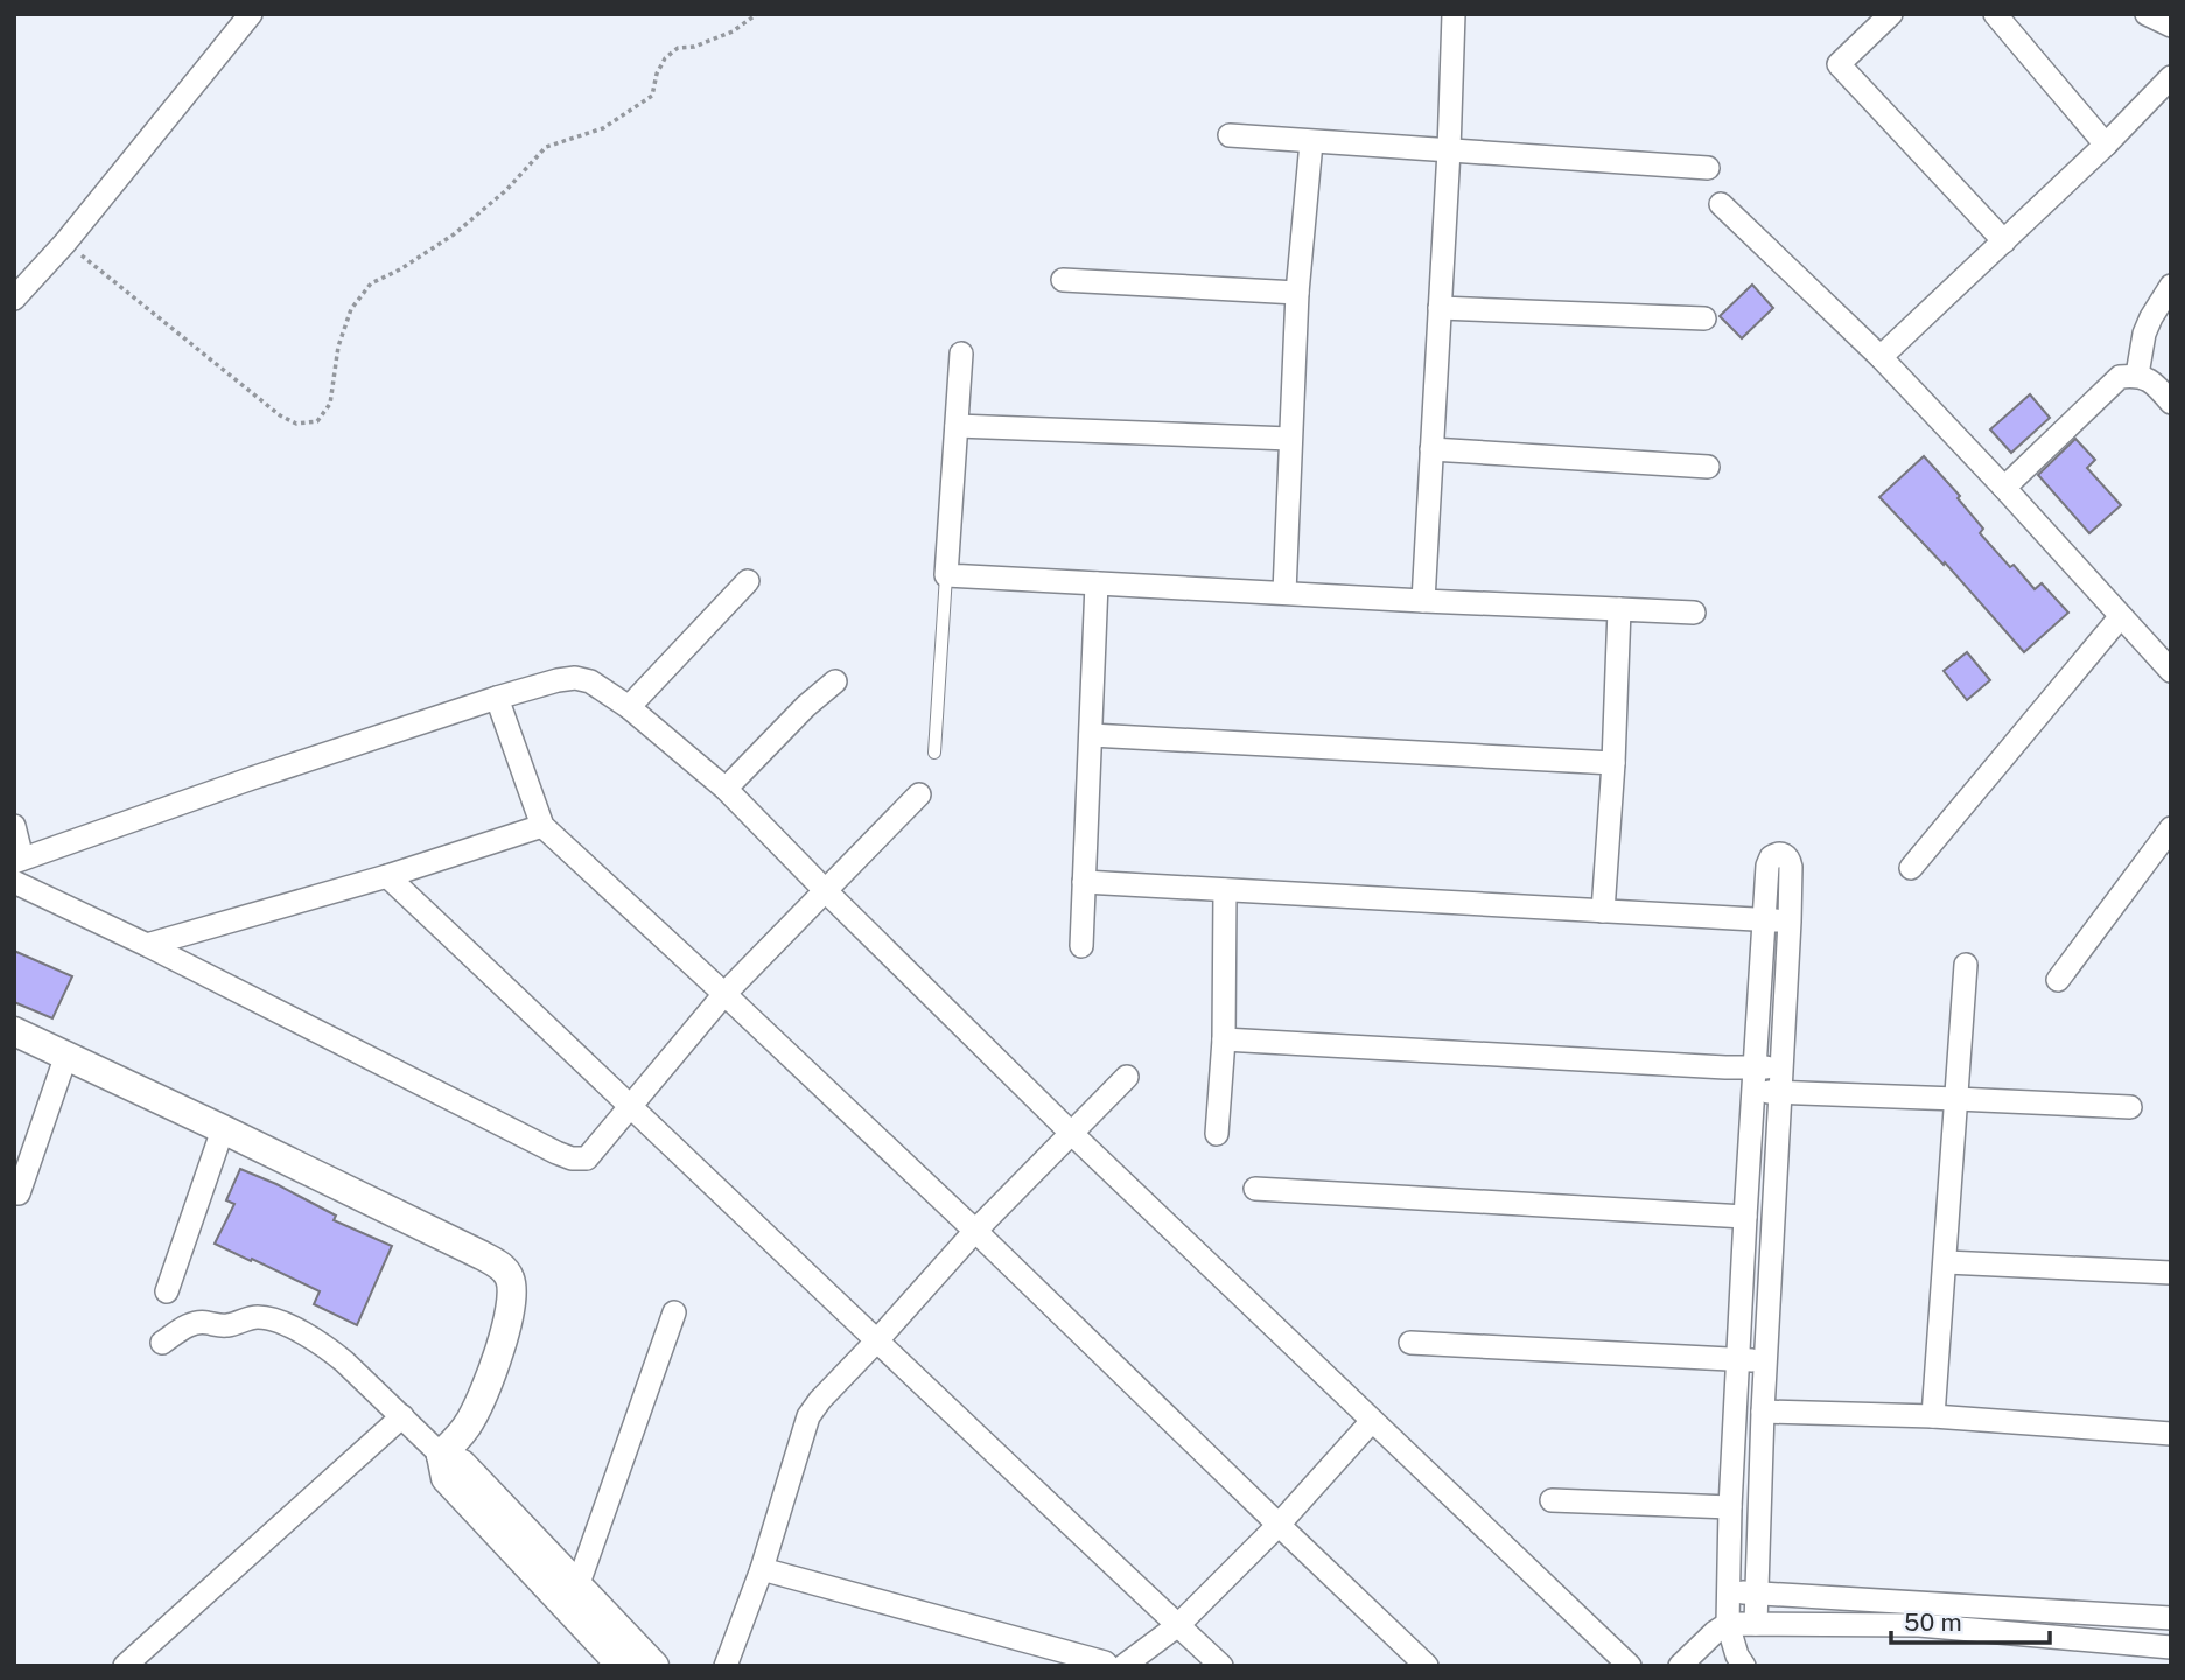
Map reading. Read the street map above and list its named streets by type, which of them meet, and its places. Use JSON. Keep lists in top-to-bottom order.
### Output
{
  "scale_bar": "50 m"
}
